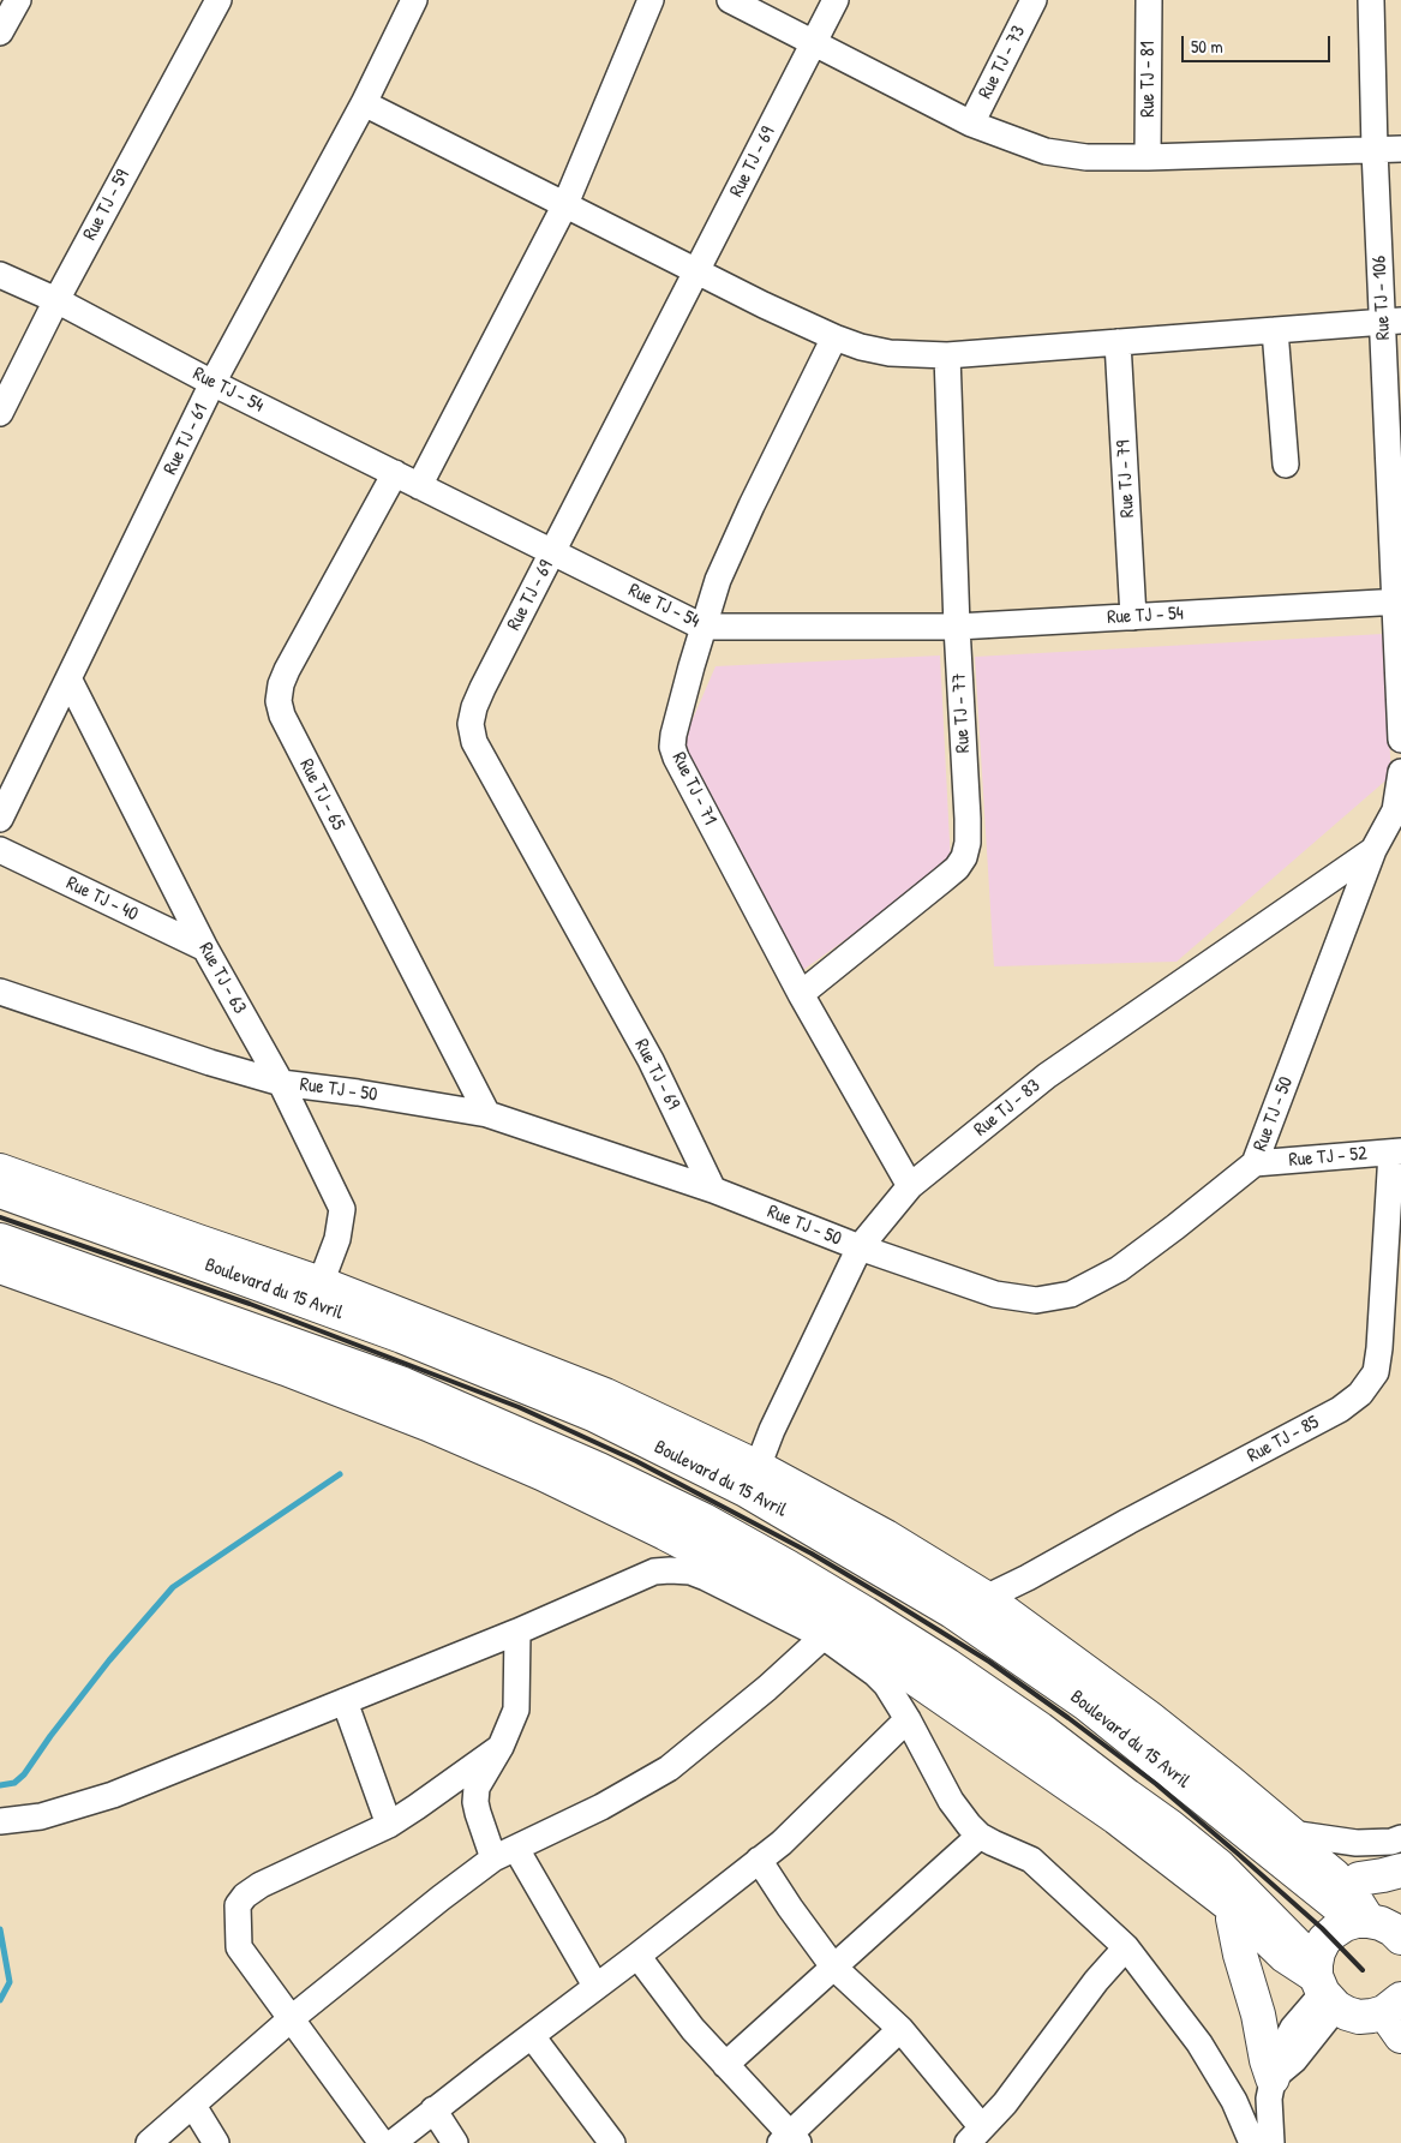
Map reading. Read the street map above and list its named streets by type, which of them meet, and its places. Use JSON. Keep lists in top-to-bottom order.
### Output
{
  "streets": {
    "main road": ["Boulevard du 15 Avril"],
    "street": [
      "Rue TJ - 73",
      "Rue TJ - 81",
      "Rue TJ - 69",
      "Rue TJ - 59",
      "Rue TJ - 106",
      "Rue TJ - 54",
      "Rue TJ - 61",
      "Rue TJ - 79",
      "Rue TJ - 77",
      "Rue TJ - 71",
      "Rue TJ - 65",
      "Rue TJ - 40",
      "Rue TJ - 63",
      "Rue TJ - 50",
      "Rue TJ - 83",
      "Rue TJ - 52",
      "Rue TJ - 85"
    ]
  },
  "crossings": [
    ["Rue TJ - 69", "Rue TJ - 54"],
    ["Rue TJ - 69", "Rue TJ - 50"],
    ["Rue TJ - 59", "Rue TJ - 54"],
    ["Rue TJ - 106", "Rue TJ - 54"],
    ["Rue TJ - 54", "Rue TJ - 61"],
    ["Rue TJ - 54", "Rue TJ - 79"],
    ["Rue TJ - 54", "Rue TJ - 77"],
    ["Rue TJ - 54", "Rue TJ - 71"],
    ["Rue TJ - 54", "Rue TJ - 65"],
    ["Rue TJ - 61", "Rue TJ - 63"],
    ["Rue TJ - 77", "Rue TJ - 71"],
    ["Rue TJ - 71", "Rue TJ - 83"],
    ["Rue TJ - 65", "Rue TJ - 50"],
    ["Rue TJ - 40", "Rue TJ - 63"],
    ["Rue TJ - 63", "Rue TJ - 50"],
    ["Rue TJ - 63", "Boulevard du 15 Avril"],
    ["Rue TJ - 50", "Rue TJ - 83"],
    ["Rue TJ - 50", "Rue TJ - 52"],
    ["Rue TJ - 83", "Boulevard du 15 Avril"],
    ["Rue TJ - 52", "Rue TJ - 85"],
    ["Boulevard du 15 Avril", "Rue TJ - 85"]
  ],
  "scale_bar": "50 m"
}
